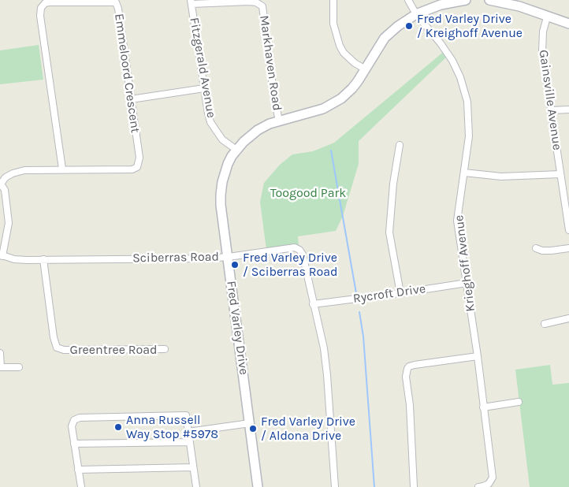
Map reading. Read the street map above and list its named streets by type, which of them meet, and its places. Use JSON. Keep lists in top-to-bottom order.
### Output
{
  "streets": {
    "street": [
      "Markhaven Road",
      "Fitzgerald Avenue",
      "Emmeloord Crescent",
      "Gainsville Avenue",
      "Sciberras Road",
      "Krieghoff Avenue",
      "Rycroft Drive",
      "Fred Varley Drive",
      "Greentree Road"
    ]
  },
  "crossings": [
    ["Markhaven Road", "Fitzgerald Avenue"],
    ["Markhaven Road", "Fred Varley Drive"],
    ["Fitzgerald Avenue", "Fred Varley Drive"],
    ["Sciberras Road", "Rycroft Drive"],
    ["Sciberras Road", "Fred Varley Drive"],
    ["Sciberras Road", "Greentree Road"],
    ["Krieghoff Avenue", "Rycroft Drive"],
    ["Krieghoff Avenue", "Fred Varley Drive"]
  ],
  "parks": ["Toogood Park"],
  "places": [
    "Fred Varley Drive / Kreighoff Avenue",
    "Fred Varley Drive / Sciberras Road",
    "Anna Russell Way Stop #5978",
    "Fred Varley Drive / Aldona Drive"
  ]
}
